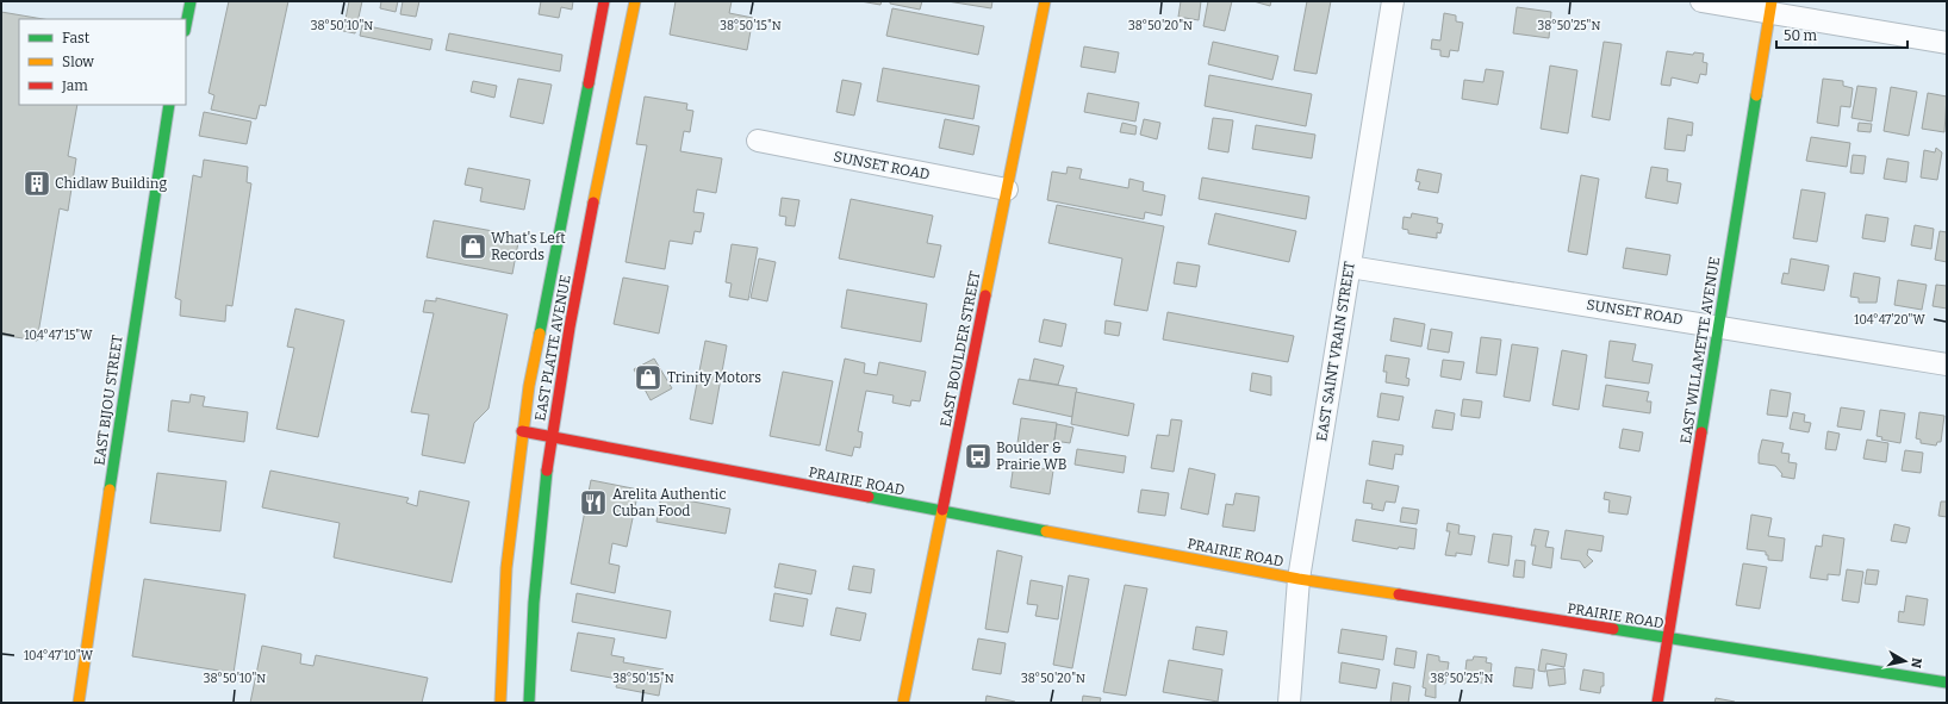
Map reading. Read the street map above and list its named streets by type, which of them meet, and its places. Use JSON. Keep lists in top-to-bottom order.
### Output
{
  "streets": {
    "street": [
      "SUNSET ROAD",
      "EAST PLATTE AVENUE",
      "EAST BOULDER STREET",
      "EAST WILLAMETTE AVENUE",
      "EAST SAINT VRAIN STREET",
      "EAST BIJOU STREET",
      "PRAIRIE ROAD"
    ]
  },
  "crossings": [
    ["SUNSET ROAD", "EAST BOULDER STREET"],
    ["SUNSET ROAD", "EAST WILLAMETTE AVENUE"],
    ["SUNSET ROAD", "EAST SAINT VRAIN STREET"],
    ["EAST PLATTE AVENUE", "PRAIRIE ROAD"],
    ["EAST BOULDER STREET", "PRAIRIE ROAD"],
    ["EAST WILLAMETTE AVENUE", "PRAIRIE ROAD"],
    ["EAST SAINT VRAIN STREET", "PRAIRIE ROAD"]
  ],
  "places": {
    "building": ["Chidlaw Building"],
    "shop": ["What's Left Records", "Trinity Motors"],
    "bus stop": ["Boulder & Prairie WB"],
    "restaurant": ["Arelita Authentic Cuban Food"]
  },
  "legend": ["Fast", "Slow", "Jam"],
  "scale_bar": "50 m",
  "north": "right",
  "coordinates": [
    "38°50'10\"N",
    "38°50'15\"N",
    "38°50'20\"N",
    "38°50'25\"N",
    "104°47'20\"W",
    "104°47'15\"W",
    "104°47'10\"W"
  ]
}
